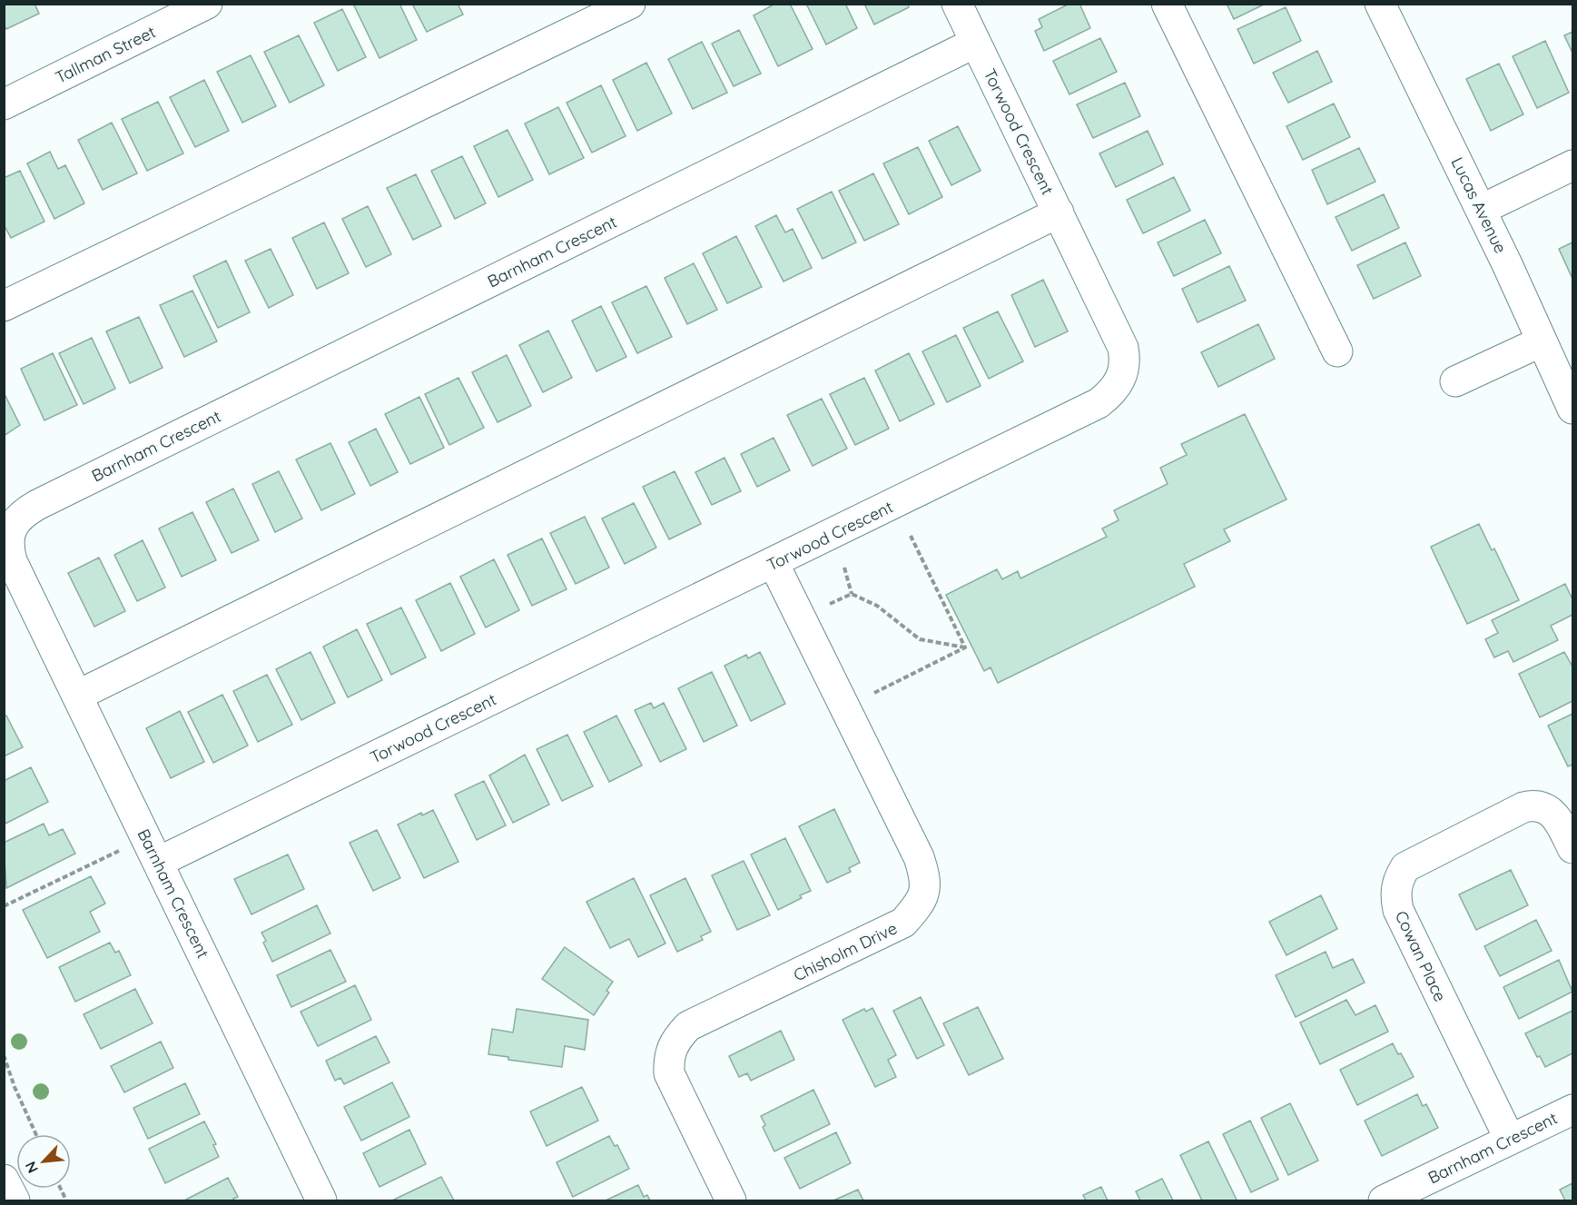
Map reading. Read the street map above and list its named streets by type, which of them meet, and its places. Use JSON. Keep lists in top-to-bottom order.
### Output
{
  "streets": {
    "street": [
      "Tallman Street",
      "Torwood Crescent",
      "Lucas Avenue",
      "Barnham Crescent",
      "Chisholm Drive",
      "Cowan Place"
    ]
  },
  "crossings": [
    ["Torwood Crescent", "Barnham Crescent"],
    ["Torwood Crescent", "Chisholm Drive"],
    ["Barnham Crescent", "Cowan Place"]
  ],
  "north": "bottom left"
}
